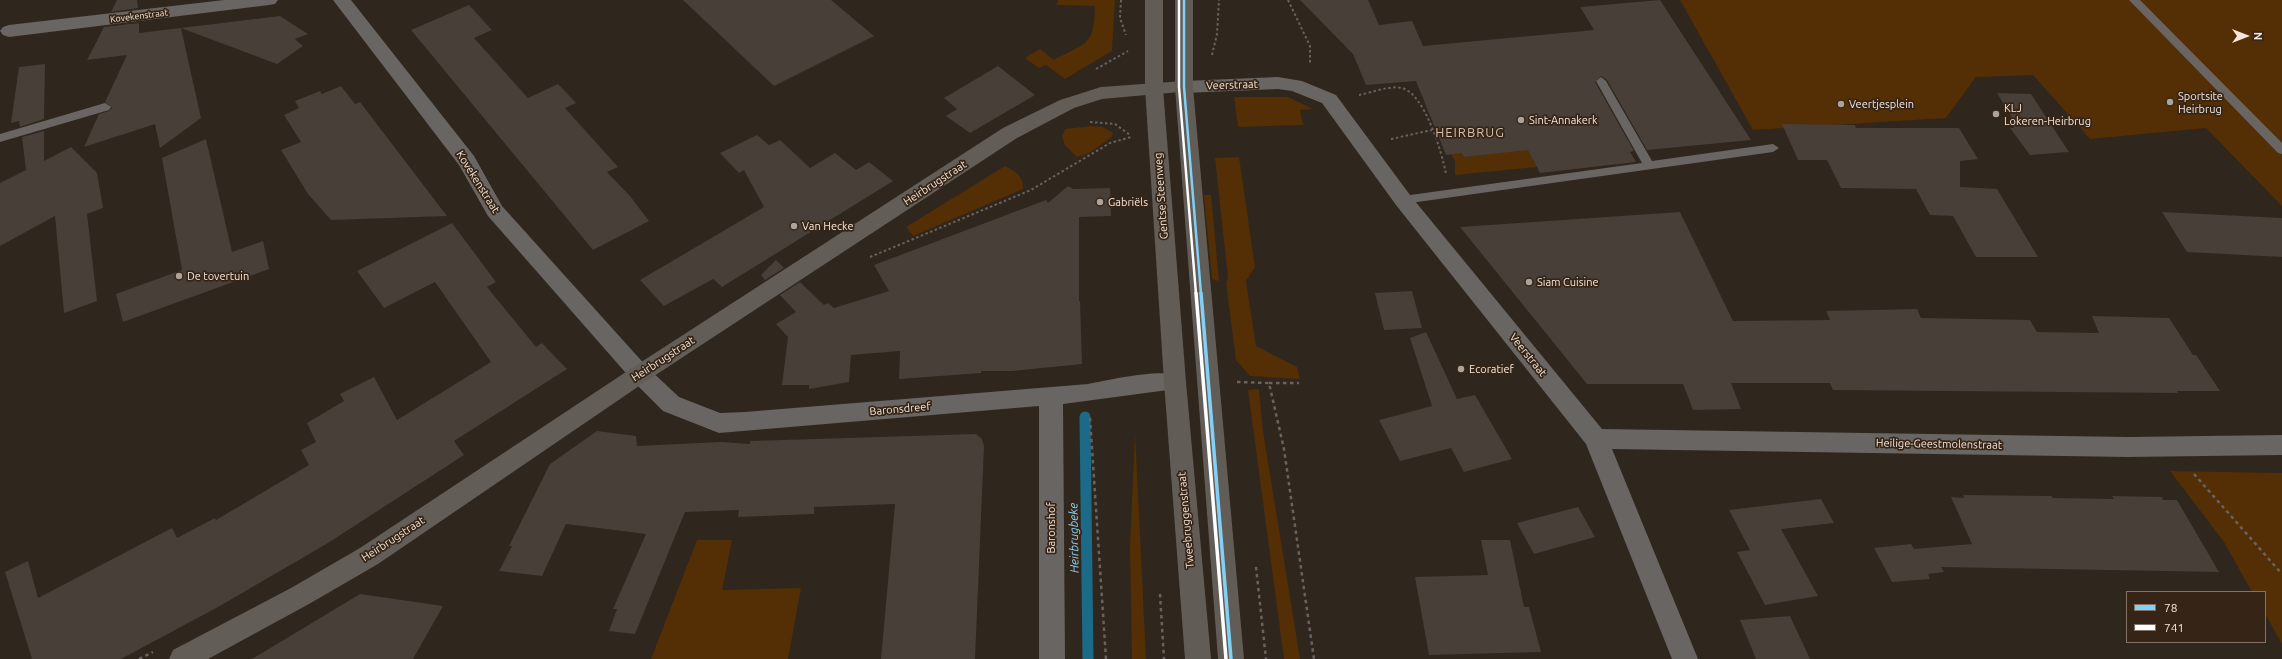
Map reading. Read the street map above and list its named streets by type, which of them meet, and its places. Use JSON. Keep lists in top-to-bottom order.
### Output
{
  "streets": {
    "main road": ["Gentse Steenweg", "Tweebruggenstraat"],
    "street": [
      "Kovekenstraat",
      "Veerstraat",
      "Heirbrugstraat",
      "Baronsdreef",
      "Heilige-Geestmolenstraat",
      "Baronshof"
    ]
  },
  "crossings": [
    ["Kovekenstraat", "Heirbrugstraat"],
    ["Kovekenstraat", "Baronsdreef"],
    ["Veerstraat", "Heirbrugstraat"],
    ["Veerstraat", "Gentse Steenweg"],
    ["Veerstraat", "Heilige-Geestmolenstraat"],
    ["Heirbrugstraat", "Gentse Steenweg"],
    ["Heirbrugstraat", "Baronsdreef"],
    ["Gentse Steenweg", "Baronsdreef"],
    ["Gentse Steenweg", "Tweebruggenstraat"],
    ["Baronsdreef", "Tweebruggenstraat"],
    ["Baronsdreef", "Baronshof"]
  ],
  "districts": ["HEIRBRUG"],
  "water": ["Heirbrugbeke"],
  "places": [
    "Sportsite Heirbrug",
    "Veertjesplein",
    "KLJ Lokeren-Heirbrug",
    "Sint-Annakerk",
    "Gabriëls",
    "Van Hecke",
    "De tovertuin",
    "Siam Cuisine",
    "Ecoratief"
  ],
  "lines": ["transit line 78", "transit line 741"],
  "legend": ["78", "741"],
  "north": "right"
}
